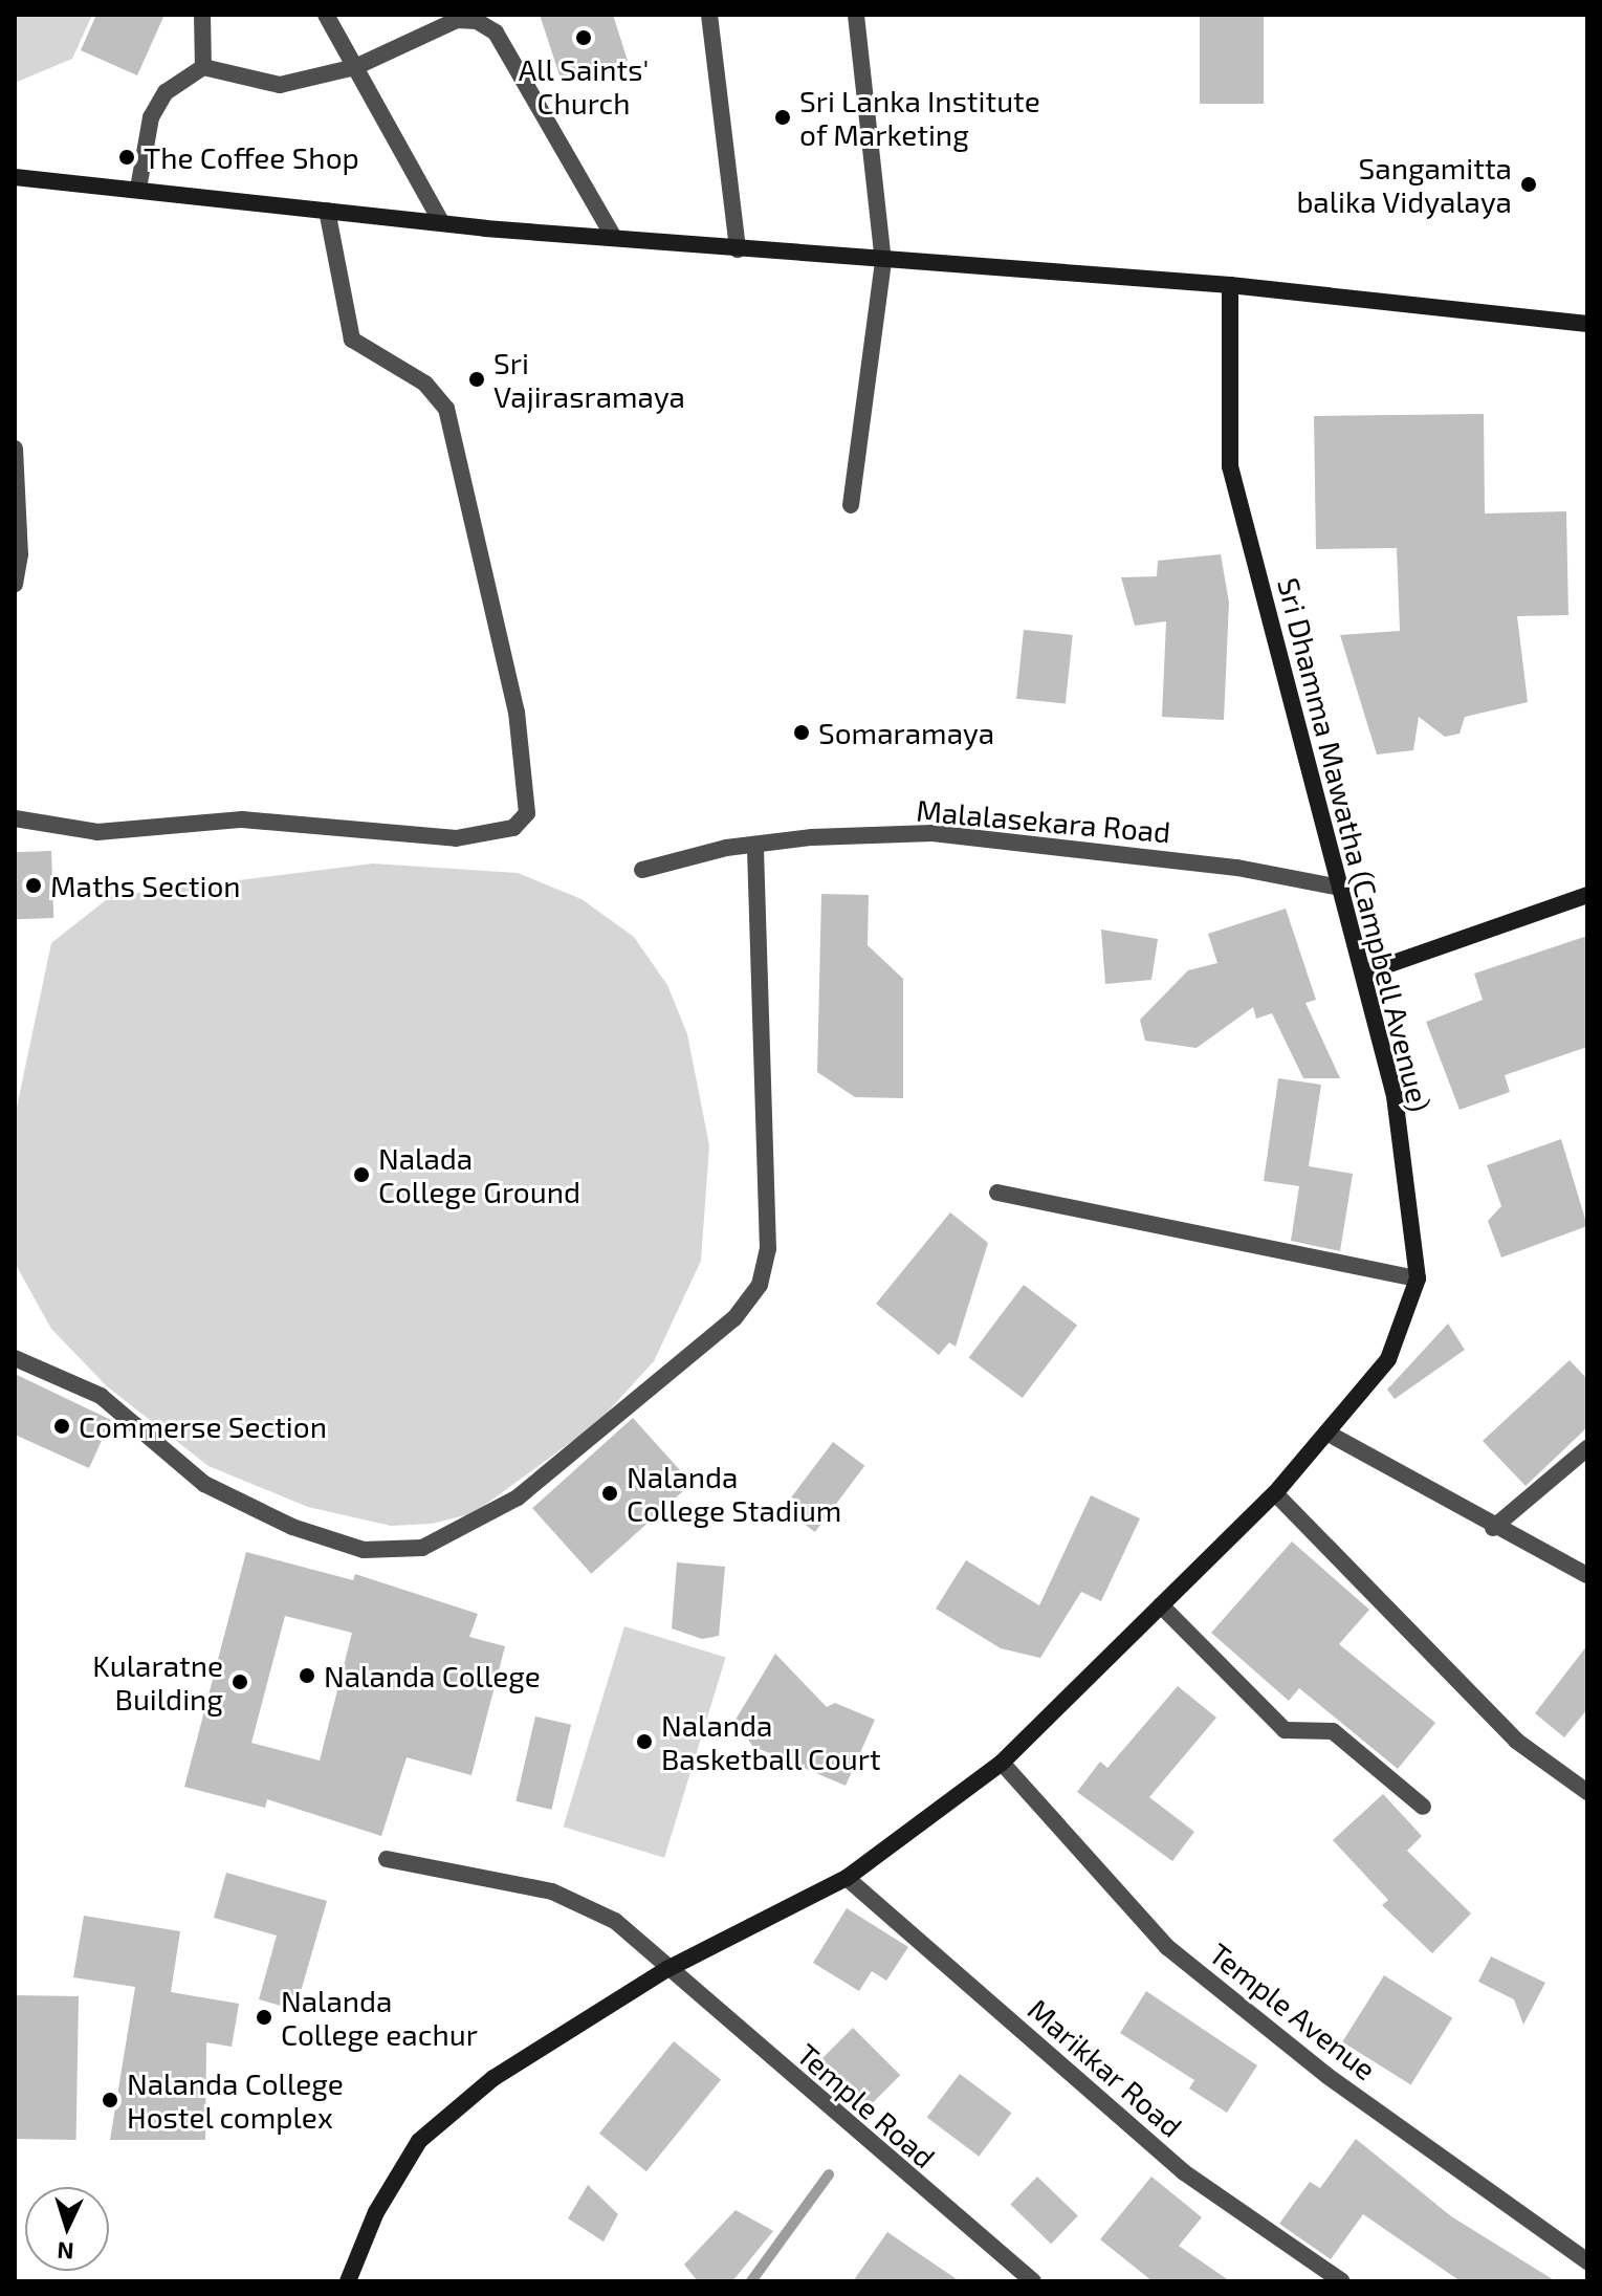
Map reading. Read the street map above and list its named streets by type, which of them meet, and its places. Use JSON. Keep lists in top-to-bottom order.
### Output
{
  "streets": {
    "main road": ["Sri Dhamma Mawatha (Campbell Avenue)"],
    "street": [
      "Malalasekara Road",
      "Temple Avenue",
      "Marikkar Road",
      "Temple Road"
    ]
  },
  "crossings": [
    ["Malalasekara Road", "Sri Dhamma Mawatha (Campbell Avenue)"],
    ["Sri Dhamma Mawatha (Campbell Avenue)", "Temple Avenue"],
    ["Sri Dhamma Mawatha (Campbell Avenue)", "Marikkar Road"],
    ["Sri Dhamma Mawatha (Campbell Avenue)", "Temple Road"]
  ],
  "places": [
    "All Saints' Church",
    "Sri Lanka Institute of Marketing",
    "The Coffee Shop",
    "Sangamitta balika Vidyalaya",
    "Sri Vajirasramaya",
    "Somaramaya",
    "Maths Section",
    "Nalada College Ground",
    "Commerse Section",
    "Nalanda College Stadium",
    "Nalanda College",
    "Kularatne Building",
    "Nalanda Basketball Court",
    "Nalanda College eachur",
    "Nalanda College Hostel complex"
  ],
  "north": "bottom"
}
